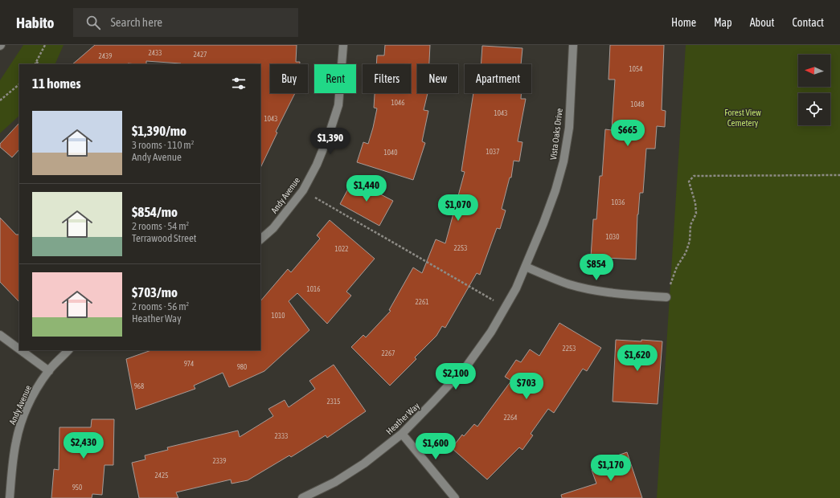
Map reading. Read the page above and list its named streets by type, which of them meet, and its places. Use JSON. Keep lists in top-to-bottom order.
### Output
{
  "streets": {
    "street": ["Vista Oaks Drive", "Andy Avenue", "Heather Way"]
  },
  "crossings": [
    ["Vista Oaks Drive", "Heather Way"]
  ],
  "parks": ["Forest View Cemetery"],
  "house_numbers": [
    "2433",
    "2427",
    "2439",
    "1054",
    "1046",
    "1048",
    "1043",
    "1043",
    "1037",
    "1040",
    "1036",
    "1030",
    "2253",
    "1022",
    "1016",
    "2261",
    "1010",
    "2253",
    "2267",
    "974",
    "980",
    "968",
    "2315",
    "2264",
    "2333",
    "2339",
    "2425",
    "950"
  ],
  "north": "left",
  "page": {
    "header": "Habito",
    "search": "Search here",
    "nav": [
      "Home",
      "Map",
      "About",
      "Contact"
    ],
    "chip": [
      "Buy",
      "Rent",
      "Filters",
      "New",
      "Apartment"
    ],
    "heading": "11 homes",
    "list": [
      {
        "name": "$1,390/mo",
        "note": "3 rooms · 110 m² · Andy Avenue"
      },
      {
        "name": "$854/mo",
        "note": "2 rooms · 54 m² · Terrawood Street"
      },
      {
        "name": "$703/mo",
        "note": "2 rooms · 56 m² · Heather Way"
      }
    ],
    "price": [
      "$665",
      "$1,390",
      "$1,440",
      "$1,070",
      "$854",
      "$1,620",
      "$2,100",
      "$703",
      "$2,430",
      "$1,600",
      "$1,170"
    ]
  }
}
